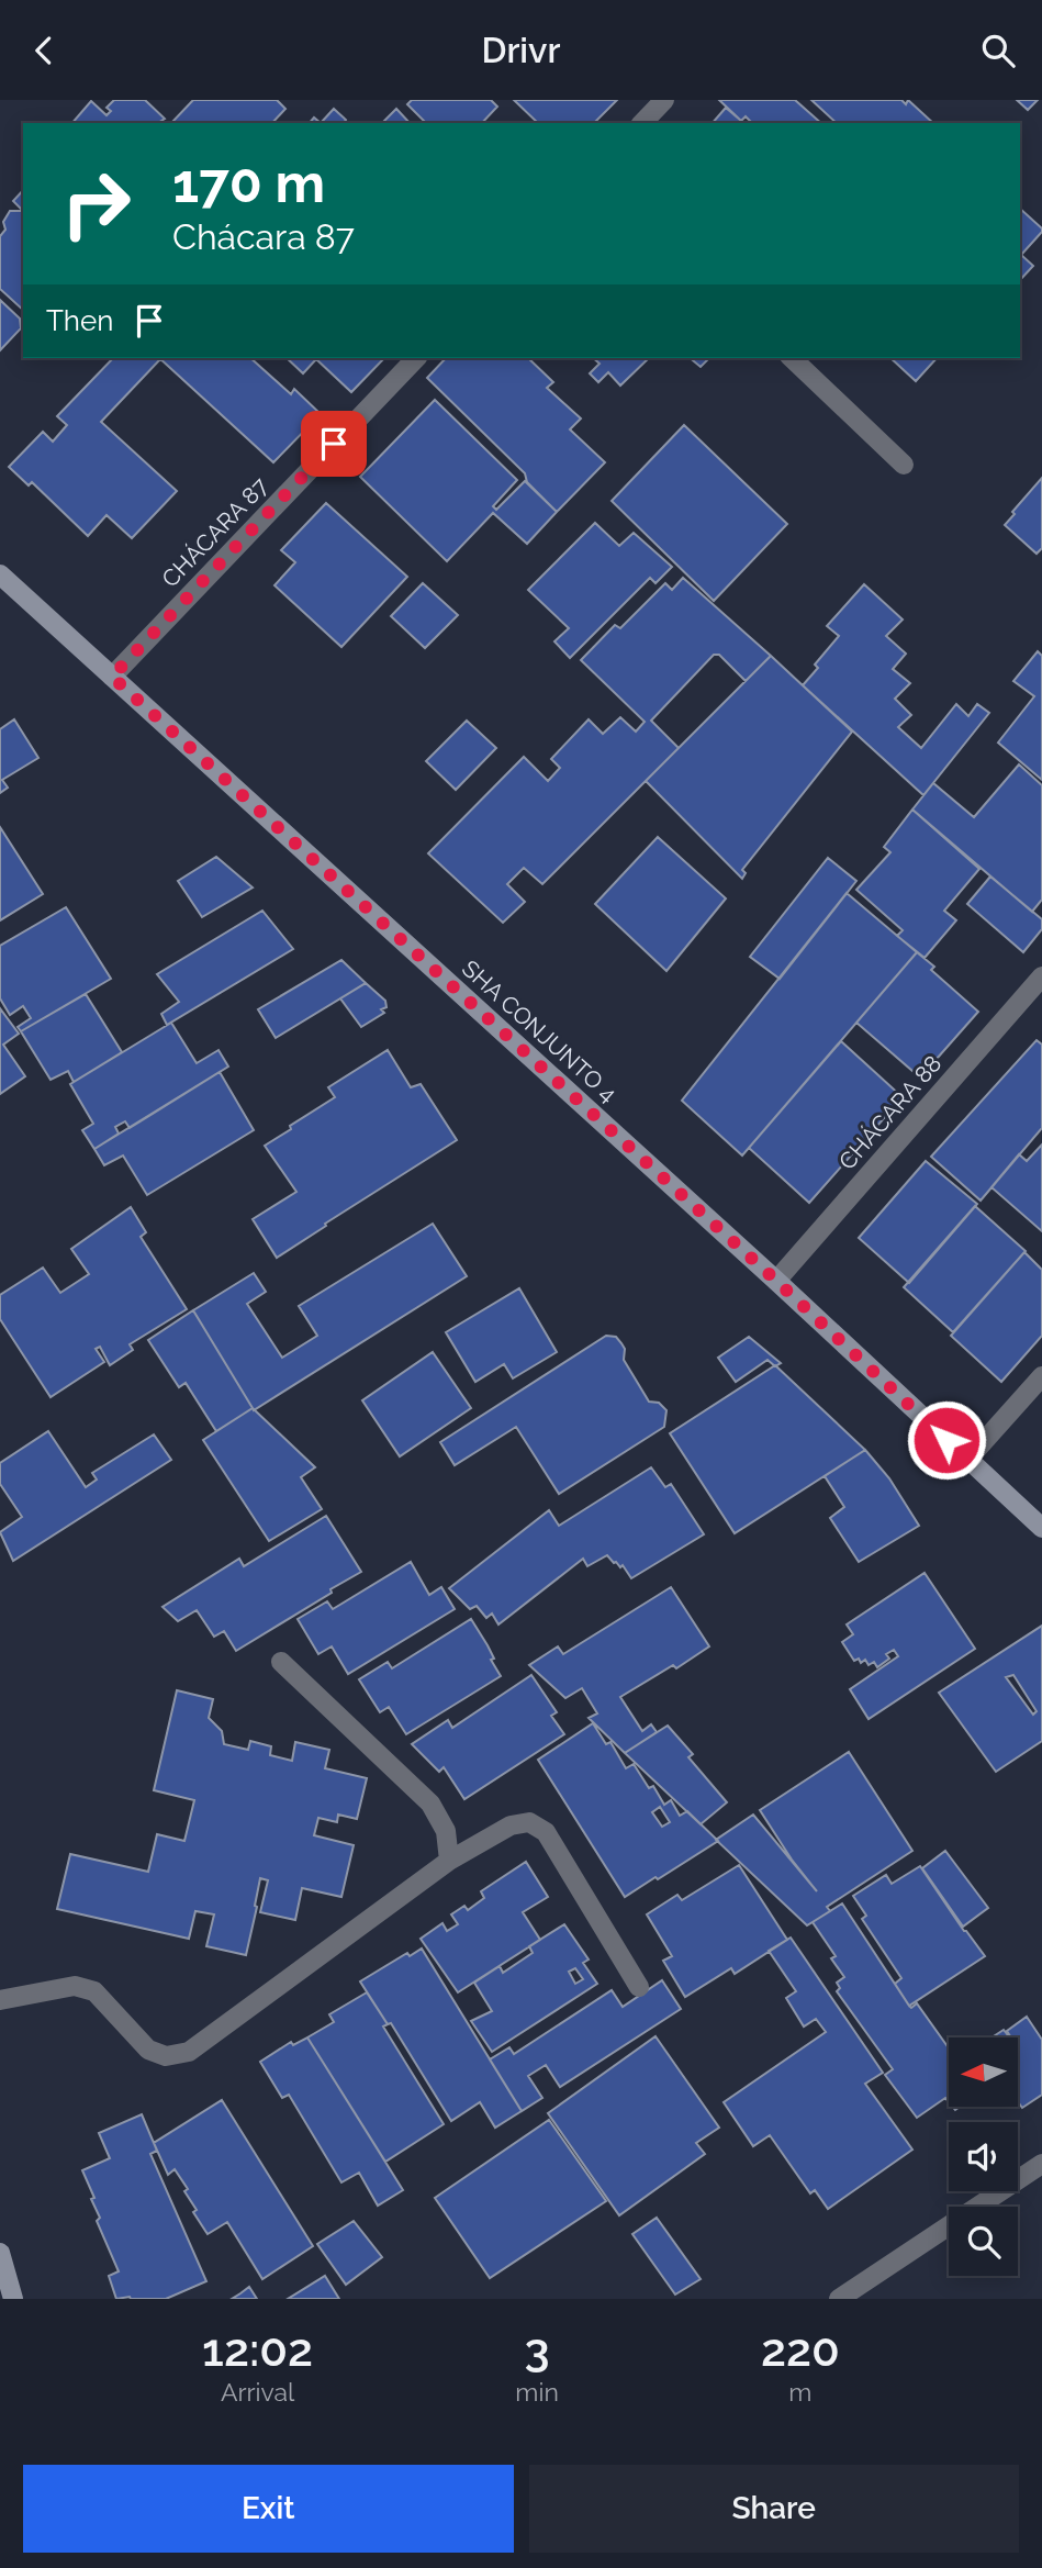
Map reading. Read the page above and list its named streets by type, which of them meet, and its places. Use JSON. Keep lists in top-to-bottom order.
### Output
{
  "streets": {
    "street": ["CHÁCARA 87", "SHA CONJUNTO 4", "CHÁCARA 88"]
  },
  "crossings": [
    ["CHÁCARA 87", "SHA CONJUNTO 4"],
    ["SHA CONJUNTO 4", "CHÁCARA 88"]
  ],
  "north": "left",
  "page": {
    "header": "Drivr",
    "turn": ["170 m", "Chácara 87"],
    "then": "Then",
    "eta": [
      "12:02",
      "Arrival",
      "3",
      "min",
      "220",
      "m"
    ],
    "buttons": ["Exit", "Share"]
  }
}
